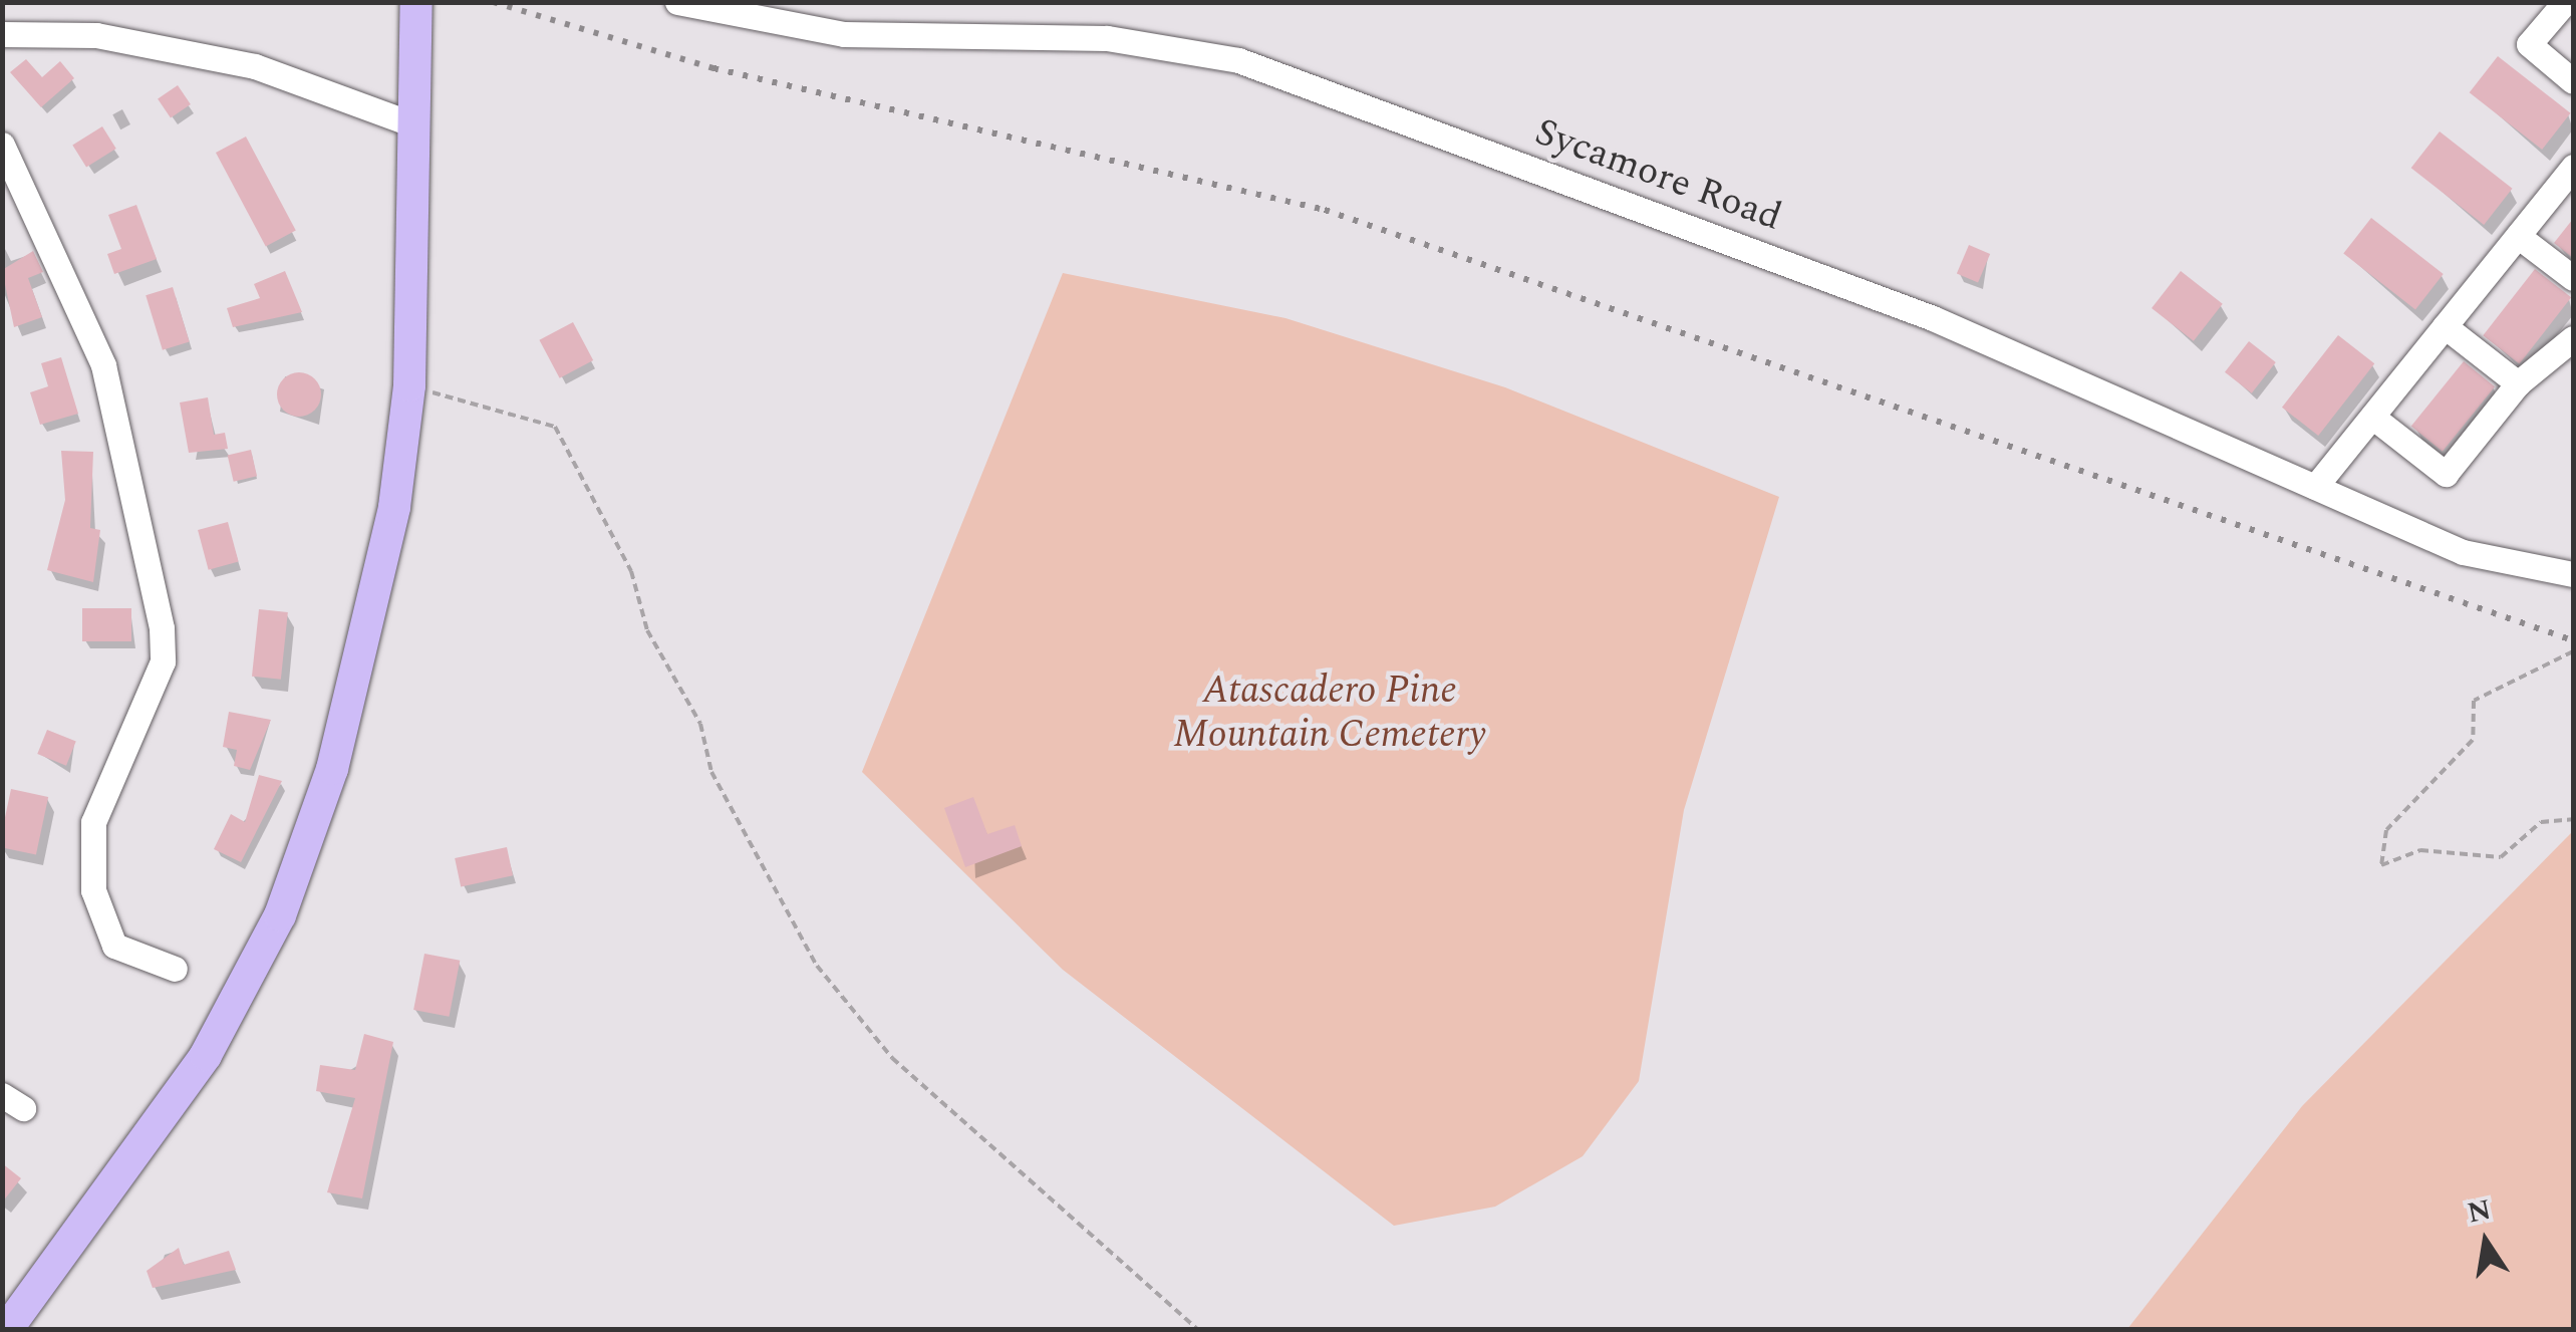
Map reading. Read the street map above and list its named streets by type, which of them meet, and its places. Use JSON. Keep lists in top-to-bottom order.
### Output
{
  "streets": {
    "street": ["Sycamore Road"]
  },
  "parks": ["Atascadero Pine Mountain Cemetery"],
  "north": "top"
}
